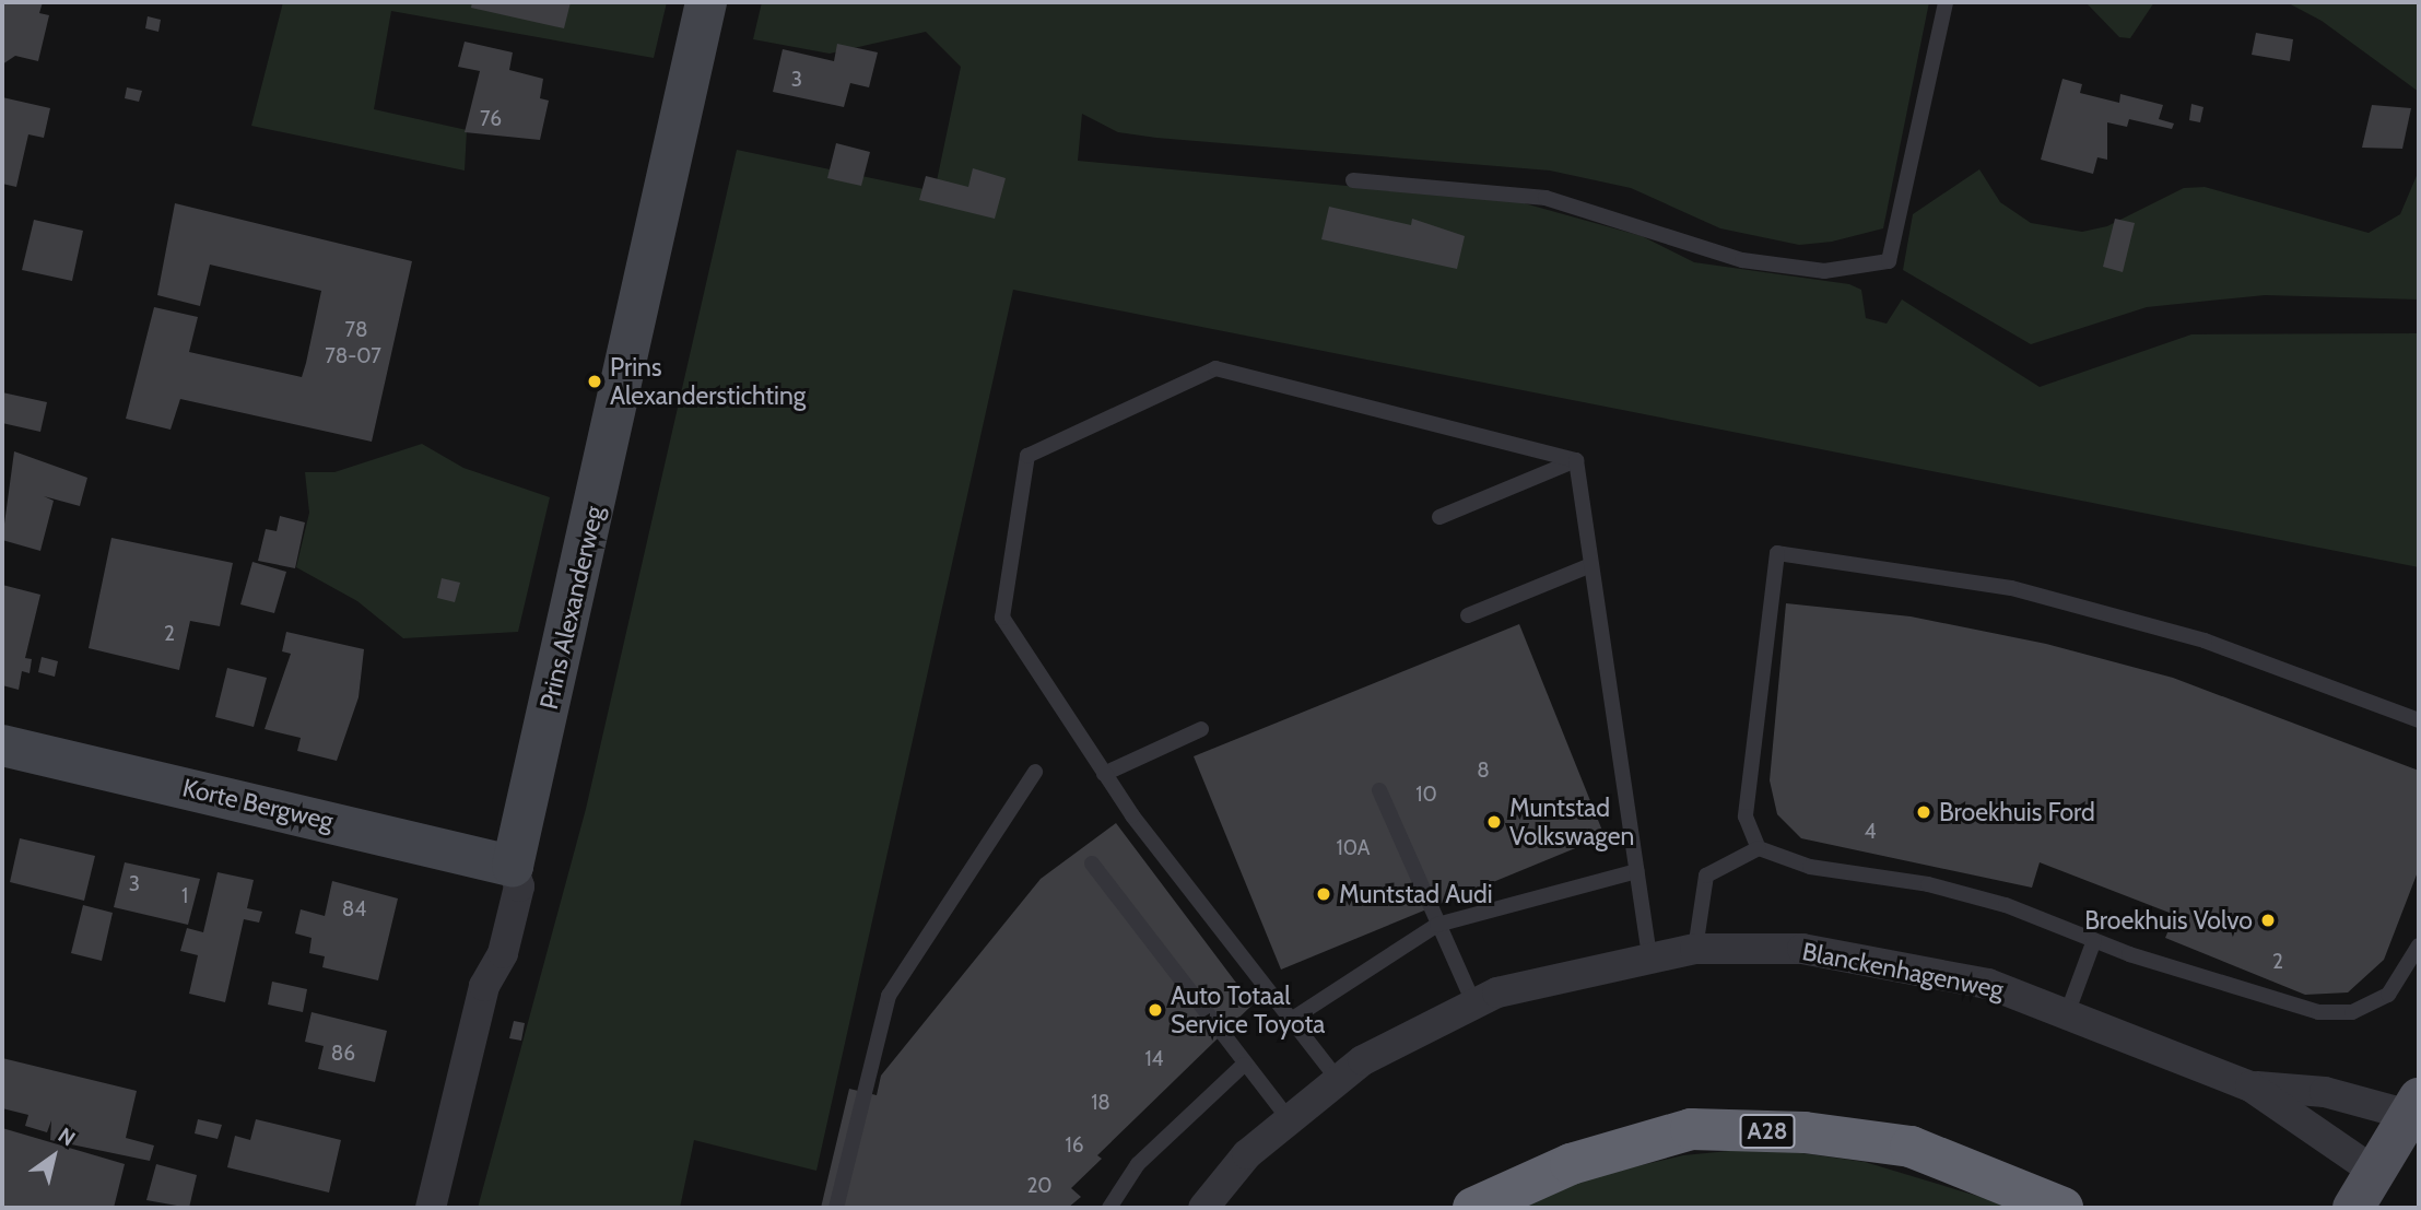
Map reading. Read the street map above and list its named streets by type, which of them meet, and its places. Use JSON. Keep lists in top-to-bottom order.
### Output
{
  "streets": {
    "highway": ["A28"],
    "street": ["Prins Alexanderweg", "Korte Bergweg", "Blanckenhagenweg"]
  },
  "crossings": [
    ["Prins Alexanderweg", "Korte Bergweg"]
  ],
  "places": [
    "Prins Alexanderstichting",
    "Broekhuis Ford",
    "Muntstad Volkswagen",
    "Muntstad Audi",
    "Broekhuis Volvo",
    "Auto Totaal Service Toyota"
  ],
  "house_numbers": [
    "3",
    "76",
    "78",
    "78-07",
    "2",
    "8",
    "10",
    "4",
    "10A",
    "3",
    "1",
    "84",
    "2",
    "86",
    "14",
    "18",
    "16",
    "20"
  ],
  "north": "top right"
}
